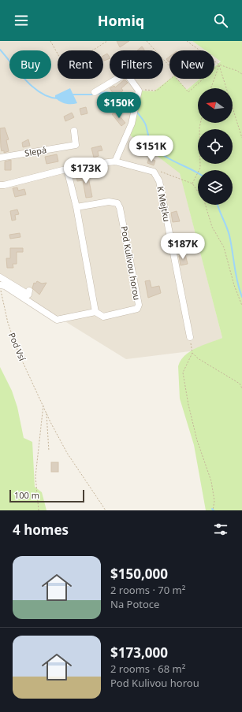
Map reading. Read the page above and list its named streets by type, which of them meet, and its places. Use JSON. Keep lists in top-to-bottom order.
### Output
{
  "streets": {
    "street": ["Slepá", "K Mejtku", "Pod Kulivou horou"],
    "path": ["Pod Vsí"]
  },
  "scale_bar": "100 m",
  "north": "left",
  "page": {
    "header": "Homiq",
    "chip": [
      "Buy",
      "Rent",
      "Filters",
      "New"
    ],
    "price": [
      "$150K",
      "$151K",
      "$173K",
      "$187K"
    ],
    "scale": "100 m",
    "heading": "4 homes",
    "list": [
      {
        "name": "$150,000",
        "note": "2 rooms · 70 m² · Na Potoce"
      },
      {
        "name": "$173,000",
        "note": "2 rooms · 68 m² · Pod Kulivou horou"
      }
    ]
  }
}
